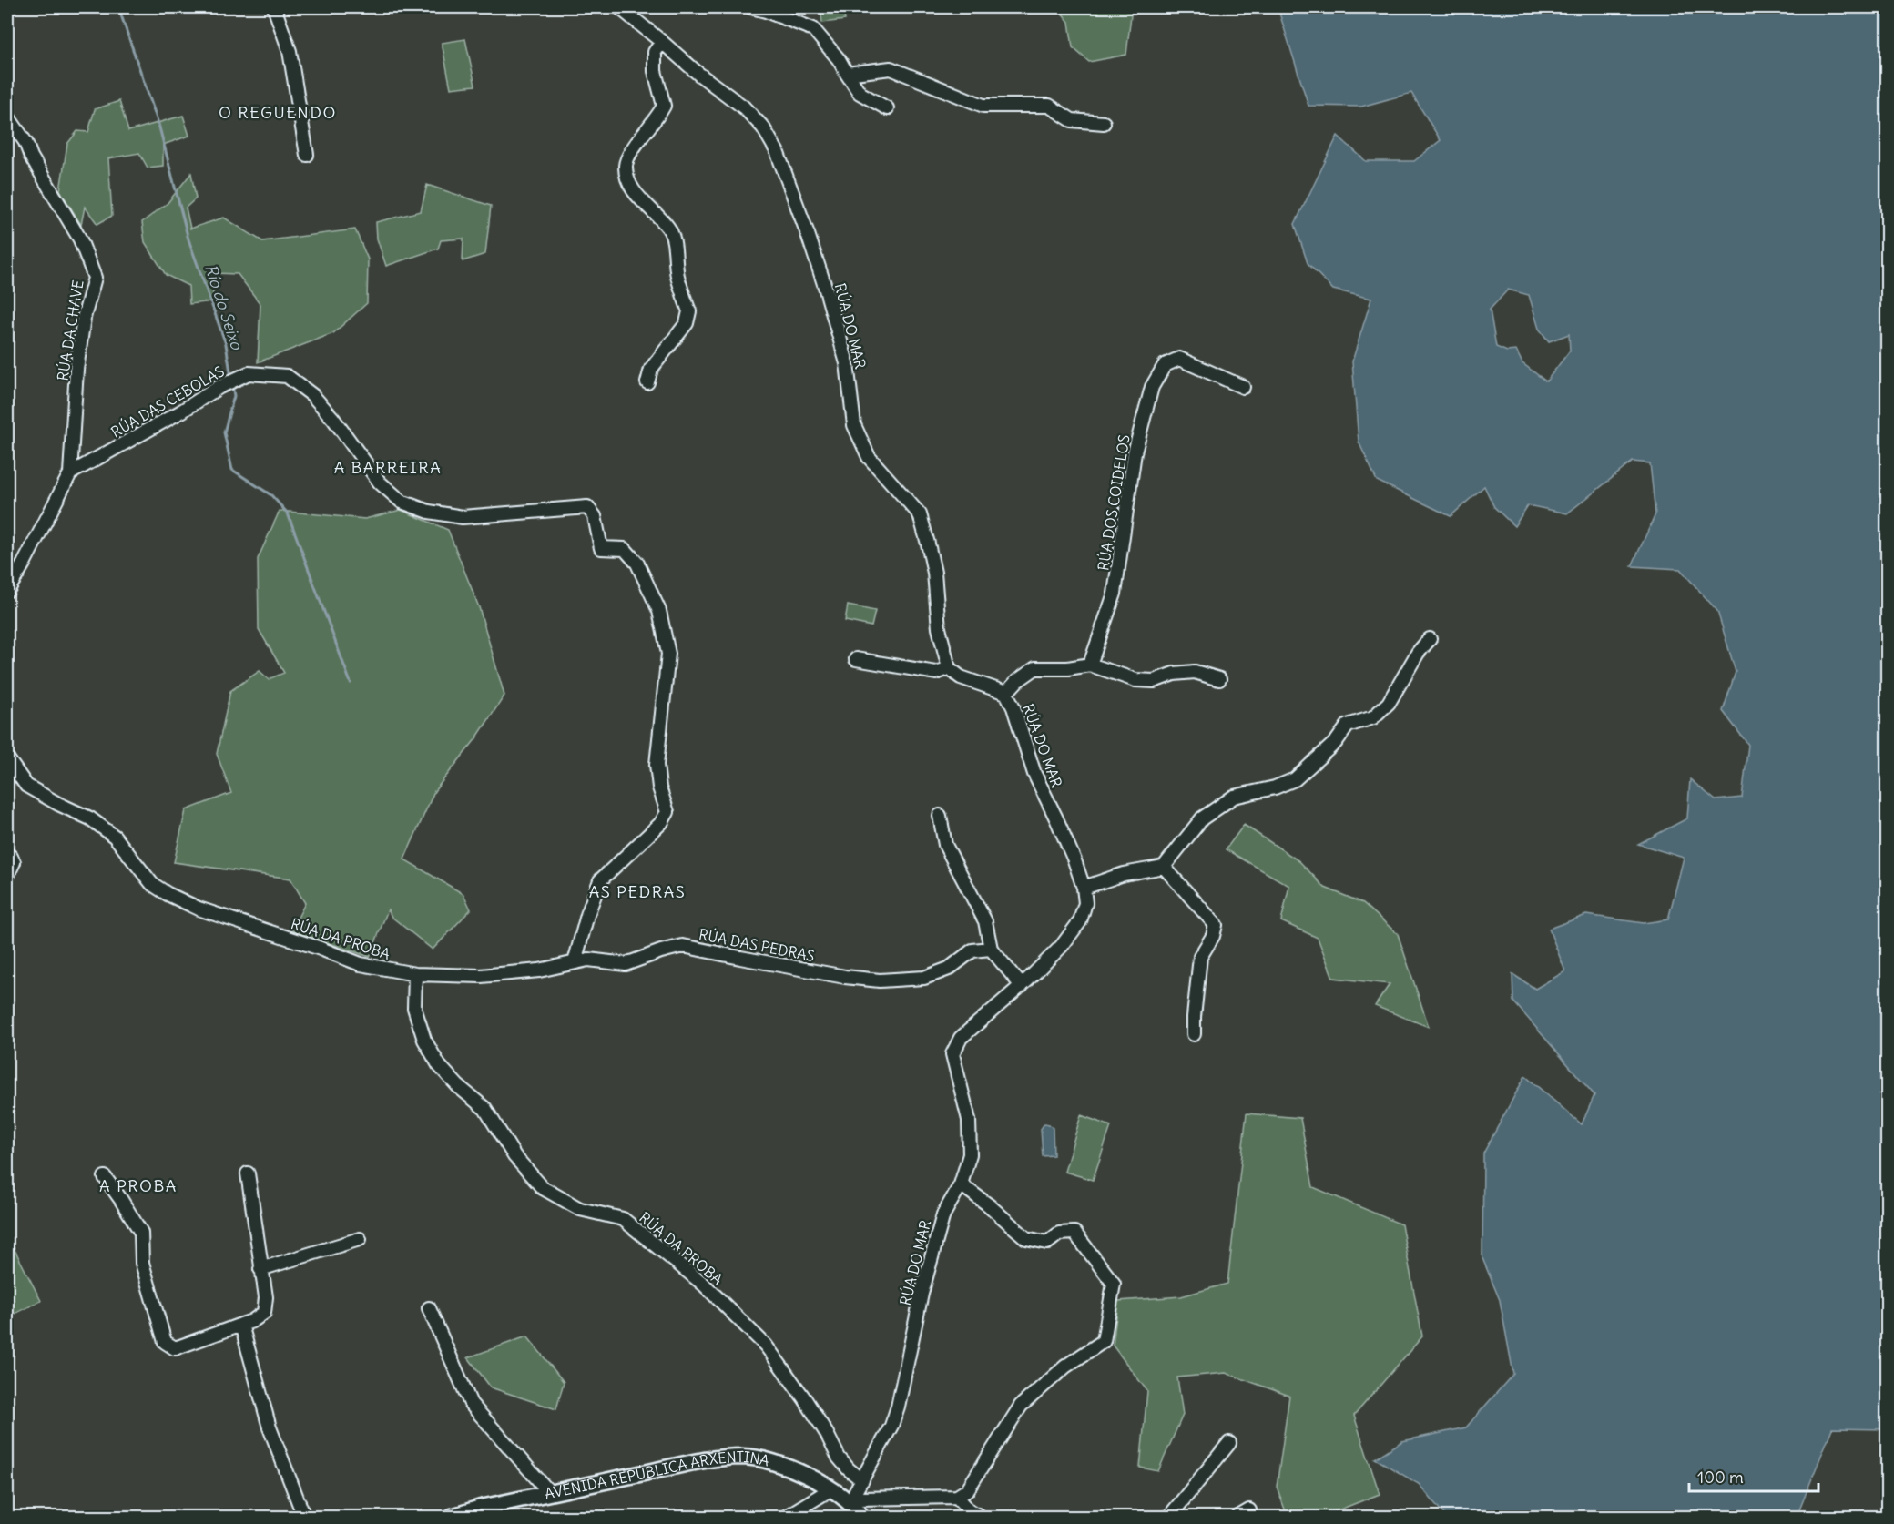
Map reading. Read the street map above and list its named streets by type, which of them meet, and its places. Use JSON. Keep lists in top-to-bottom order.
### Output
{
  "streets": {
    "main road": ["AVENIDA REPÚBLICA ARXENTINA"],
    "street": [
      "RÚA DO MAR",
      "RÚA DA CHAVE",
      "RÚA DAS CEBOLAS",
      "RÚA DOS COIDELOS",
      "RÚA DA PROBA",
      "RÚA DAS PEDRAS"
    ]
  },
  "crossings": [
    ["RÚA DO MAR", "RÚA DA PROBA"],
    ["RÚA DO MAR", "AVENIDA REPÚBLICA ARXENTINA"],
    ["RÚA DA CHAVE", "RÚA DAS CEBOLAS"],
    ["RÚA DAS CEBOLAS", "RÚA DAS PEDRAS"],
    ["RÚA DA PROBA", "RÚA DAS PEDRAS"],
    ["RÚA DA PROBA", "AVENIDA REPÚBLICA ARXENTINA"]
  ],
  "districts": [
    "O REGUENDO",
    "A BARREIRA",
    "AS PEDRAS",
    "A PROBA"
  ],
  "water": ["Río do Seixo"],
  "scale_bar": "100 m"
}
